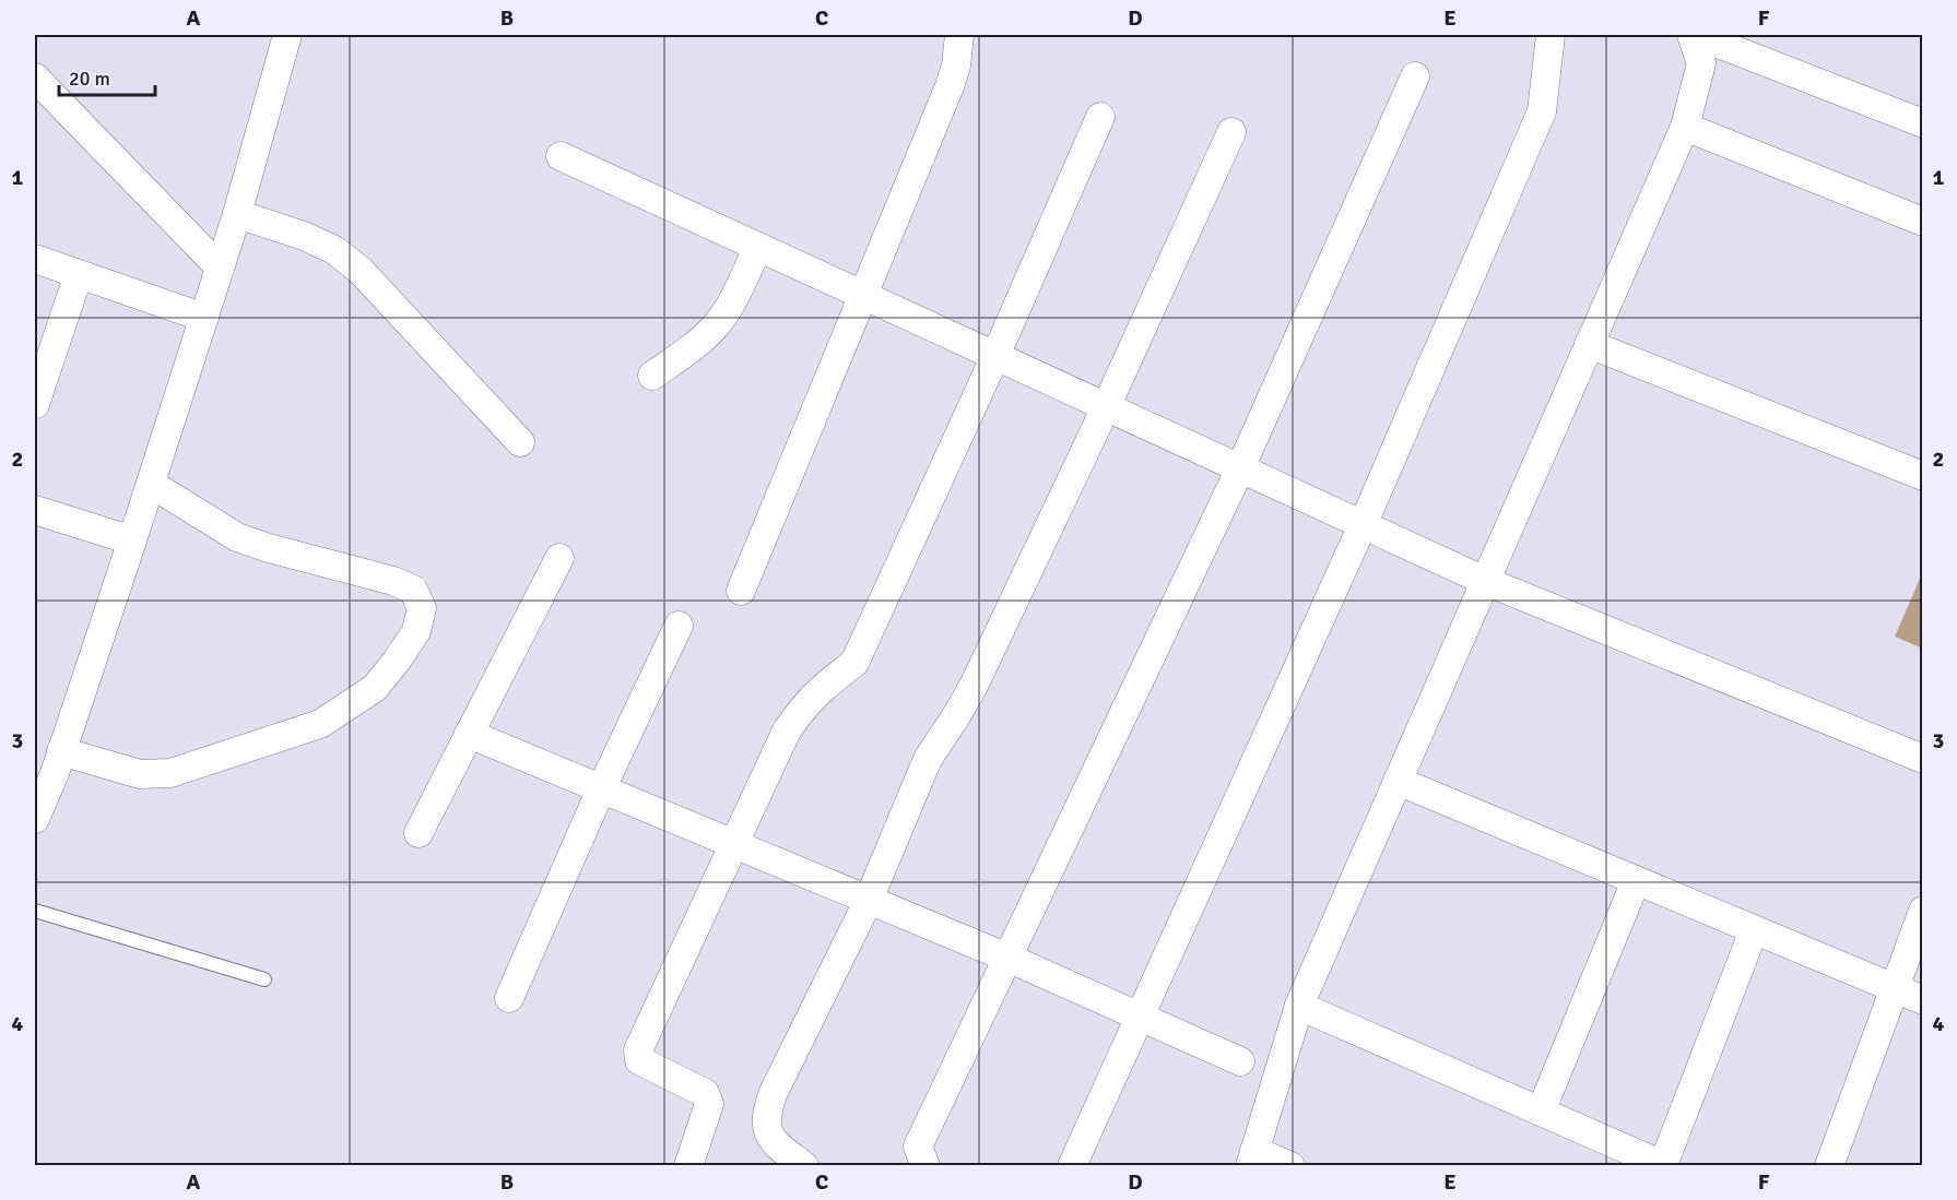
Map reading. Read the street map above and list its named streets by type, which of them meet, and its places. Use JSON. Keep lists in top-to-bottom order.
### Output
{
  "scale_bar": "20 m",
  "grid": {
    "columns": [
      "A",
      "B",
      "C",
      "D",
      "E",
      "F"
    ],
    "rows": [
      "1",
      "2",
      "3",
      "4"
    ]
  }
}
